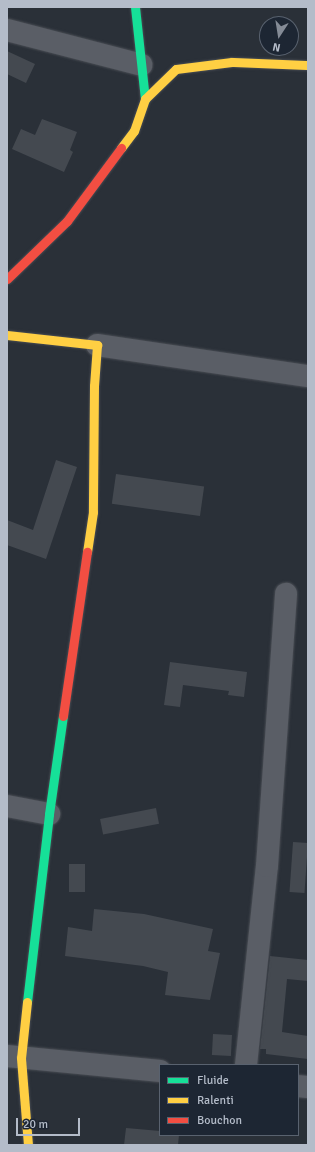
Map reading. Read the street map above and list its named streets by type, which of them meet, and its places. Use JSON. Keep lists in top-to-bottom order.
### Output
{
  "legend": ["Fluide", "Ralenti", "Bouchon"],
  "scale_bar": "20 m",
  "north": "bottom"
}
